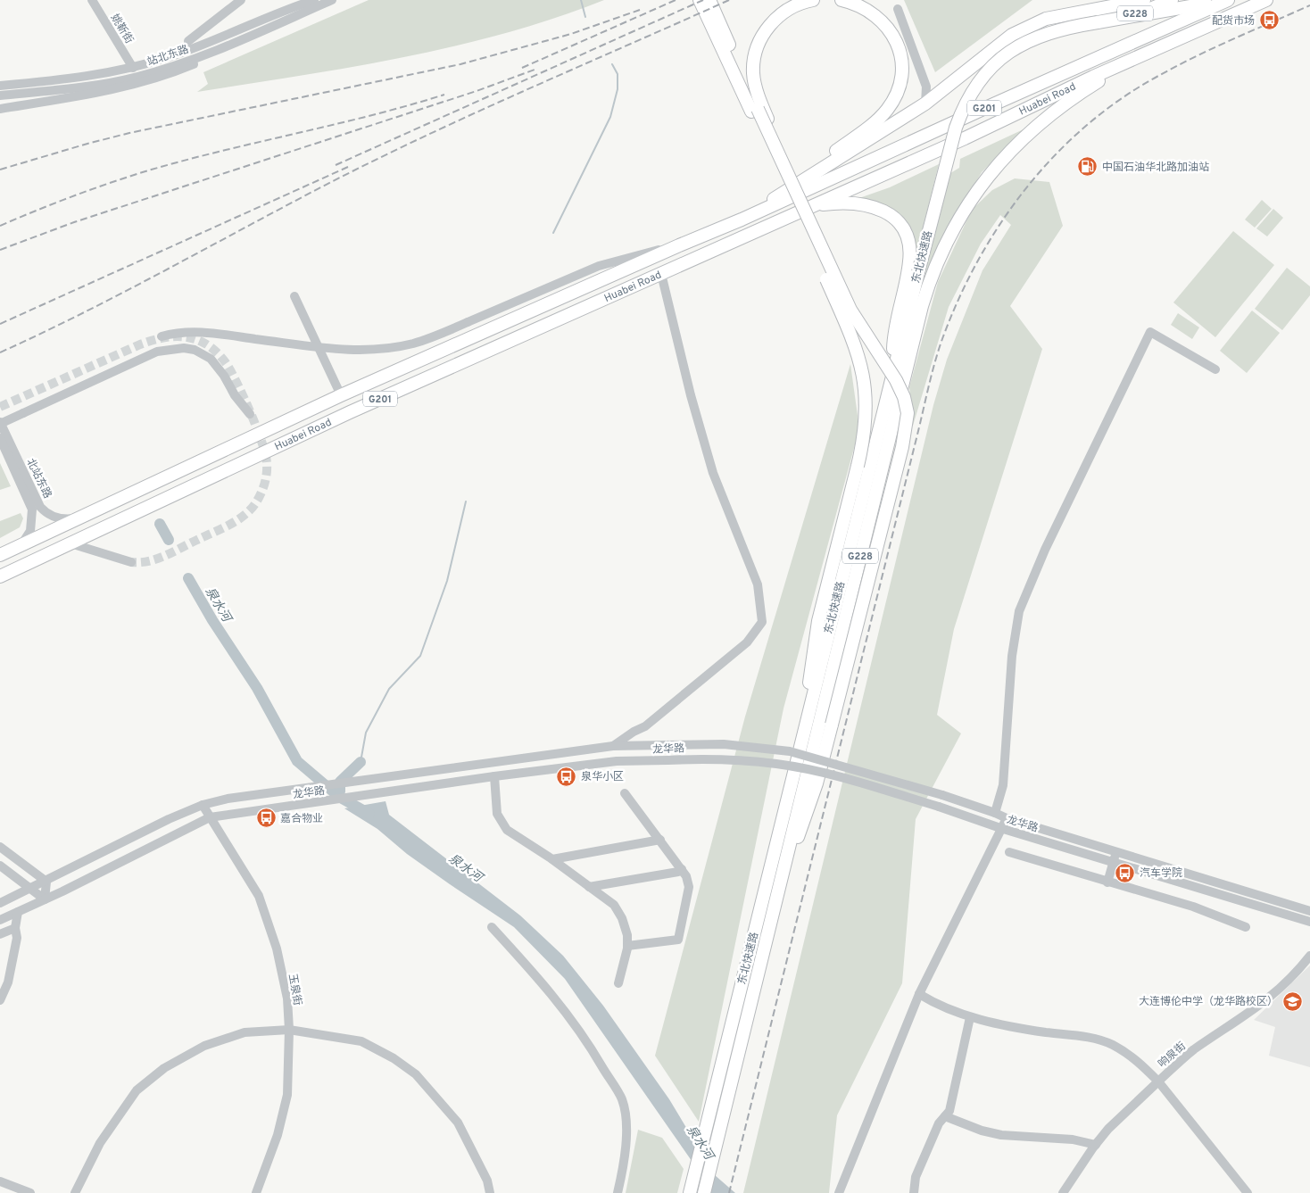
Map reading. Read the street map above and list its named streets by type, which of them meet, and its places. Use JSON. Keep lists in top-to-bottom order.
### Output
{
  "streets": {
    "highway": [
      "G228",
      "Huabei Road",
      "G201",
      "东北快速路"
    ],
    "street": [
      "姚靳街",
      "站北东路",
      "北站东路",
      "龙华路",
      "玉泉街",
      "响泉街"
    ]
  },
  "crossings": [
    ["G228", "东北快速路"],
    ["姚靳街", "站北东路"],
    ["Huabei Road", "东北快速路"],
    ["Huabei Road", "北站东路"],
    ["龙华路", "玉泉街"]
  ],
  "water": ["泉水河"],
  "places": {
    "bus stop": [
      "配货市场",
      "泉华小区",
      "嘉合物业",
      "汽车学院"
    ],
    "fuel station": ["中国石油华北路加油站"],
    "school or university": ["大连博伦中学（龙华路校区）"]
  }
}
